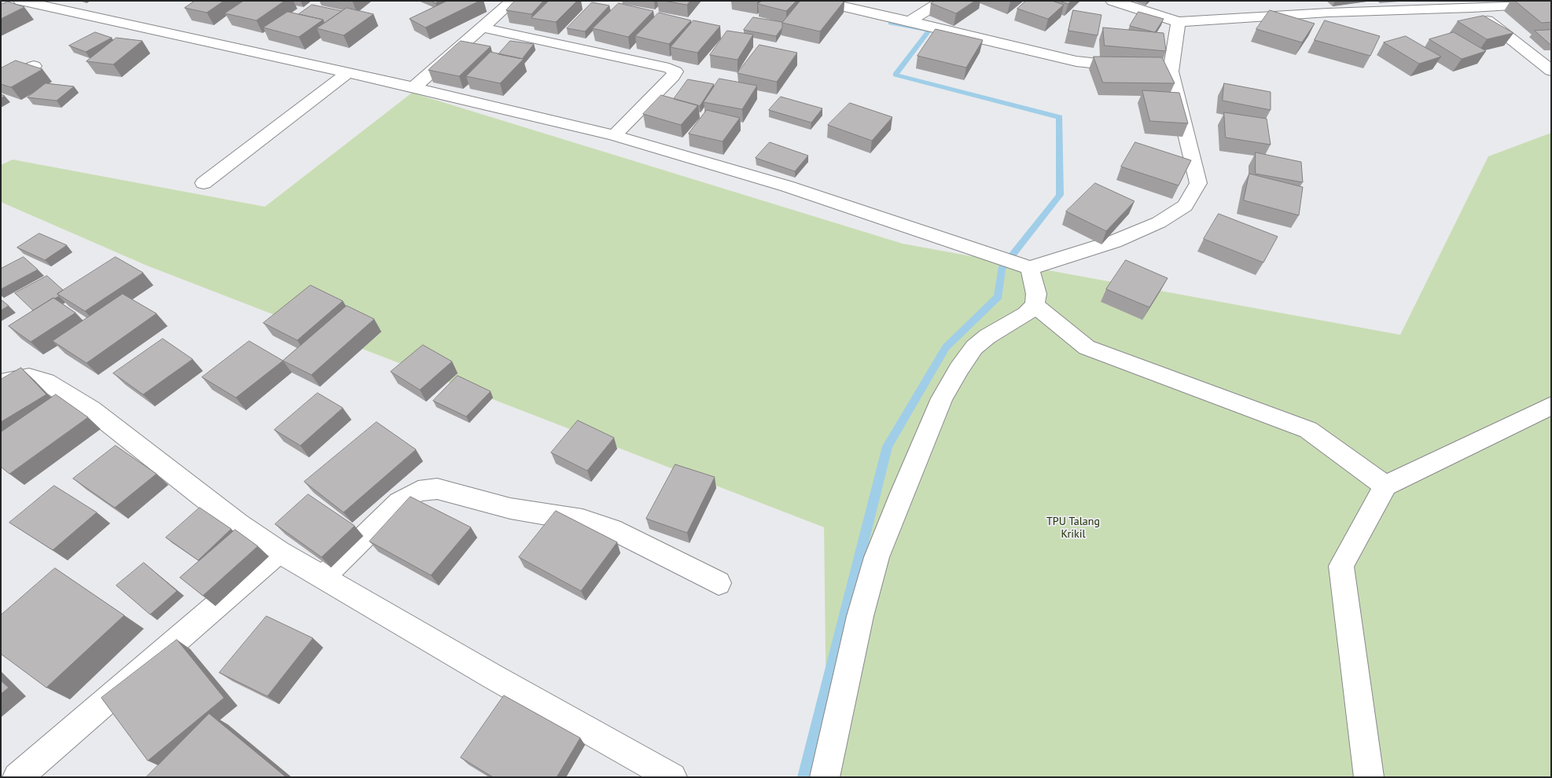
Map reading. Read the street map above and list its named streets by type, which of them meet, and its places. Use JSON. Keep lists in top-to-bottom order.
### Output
{
  "parks": ["TPU Talang Krikil"]
}
